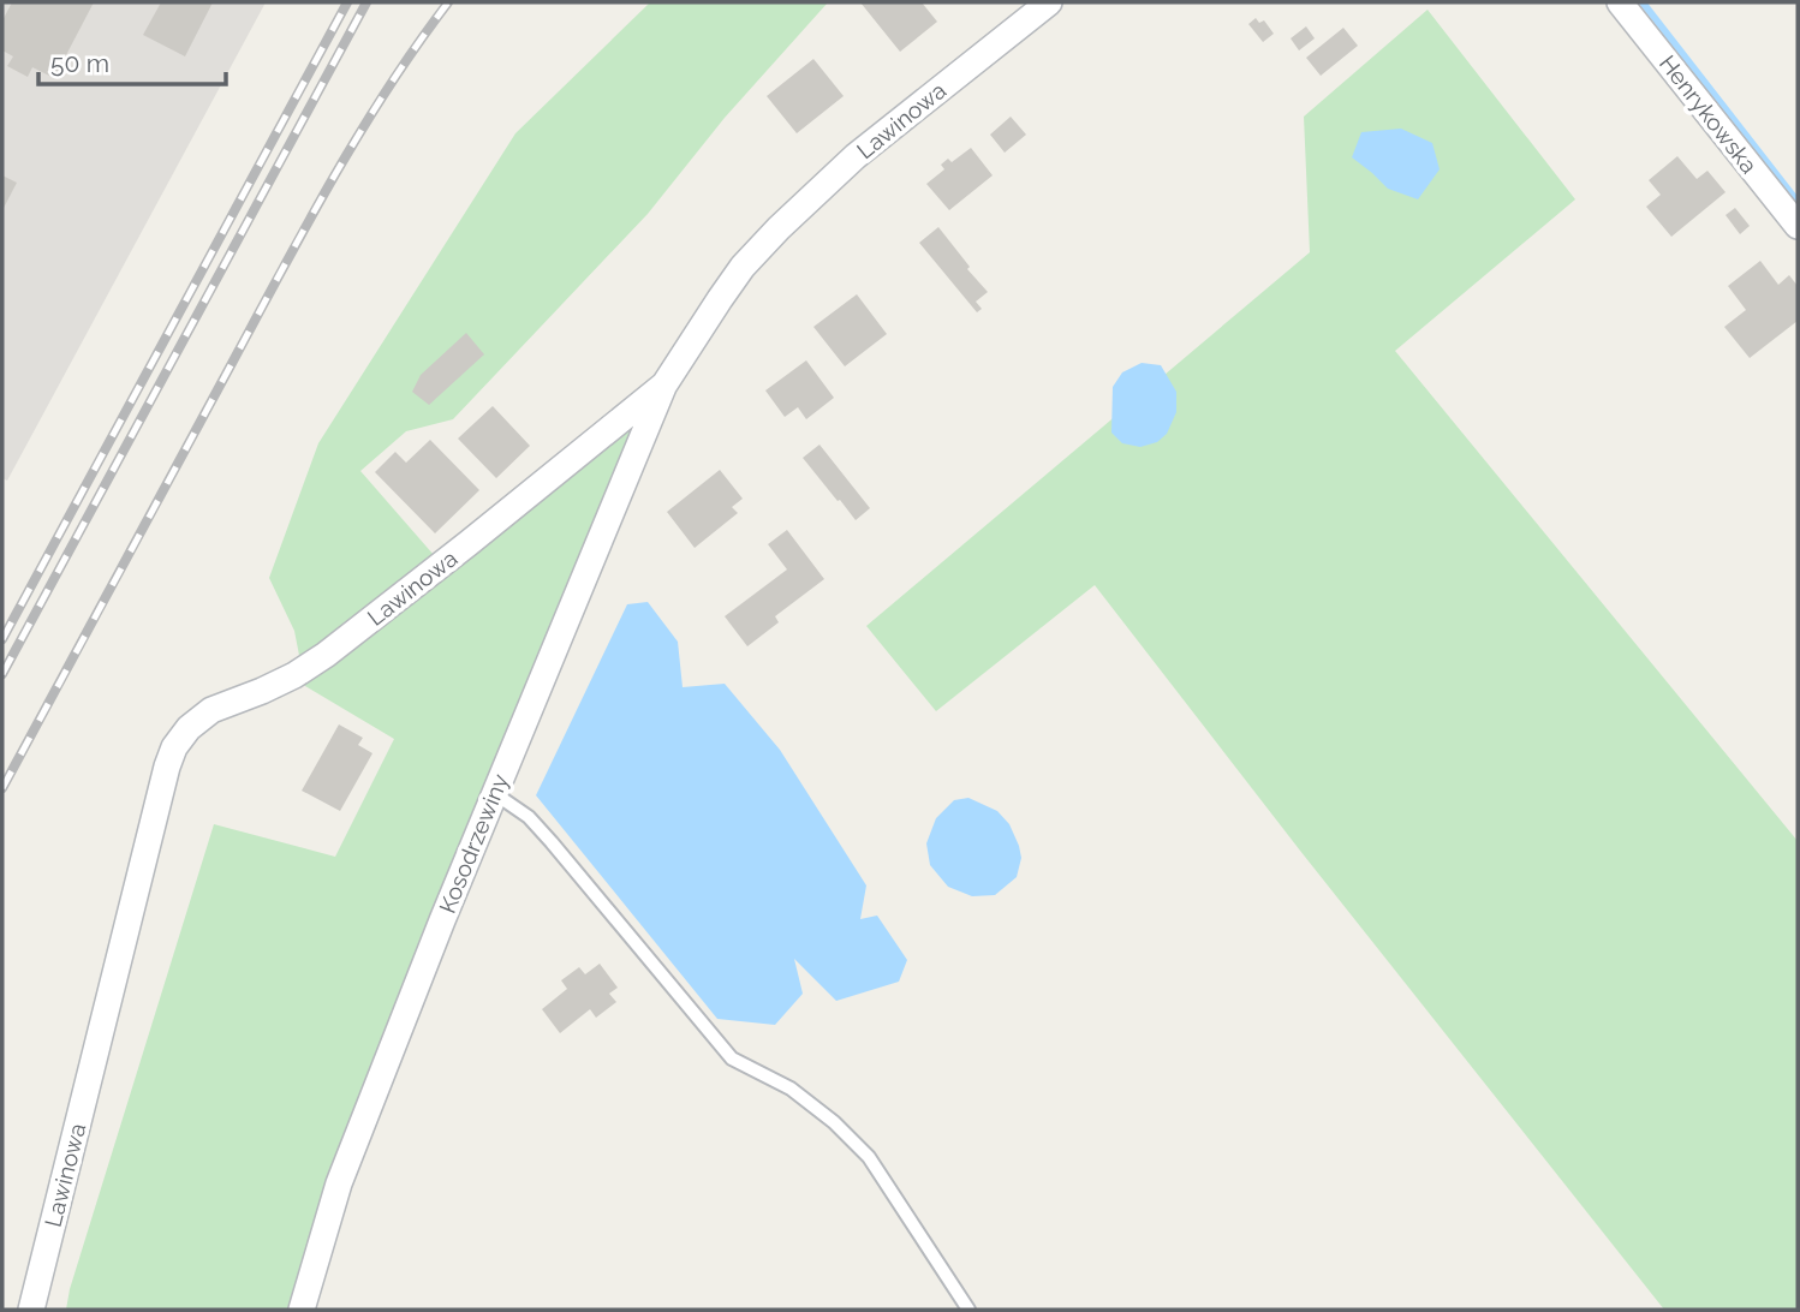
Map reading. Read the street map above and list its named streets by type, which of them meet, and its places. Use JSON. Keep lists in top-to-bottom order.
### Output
{
  "streets": {
    "street": ["Henrykowska", "Lawinowa", "Kosodrzewiny"]
  },
  "crossings": [
    ["Lawinowa", "Kosodrzewiny"]
  ],
  "scale_bar": "50 m"
}
